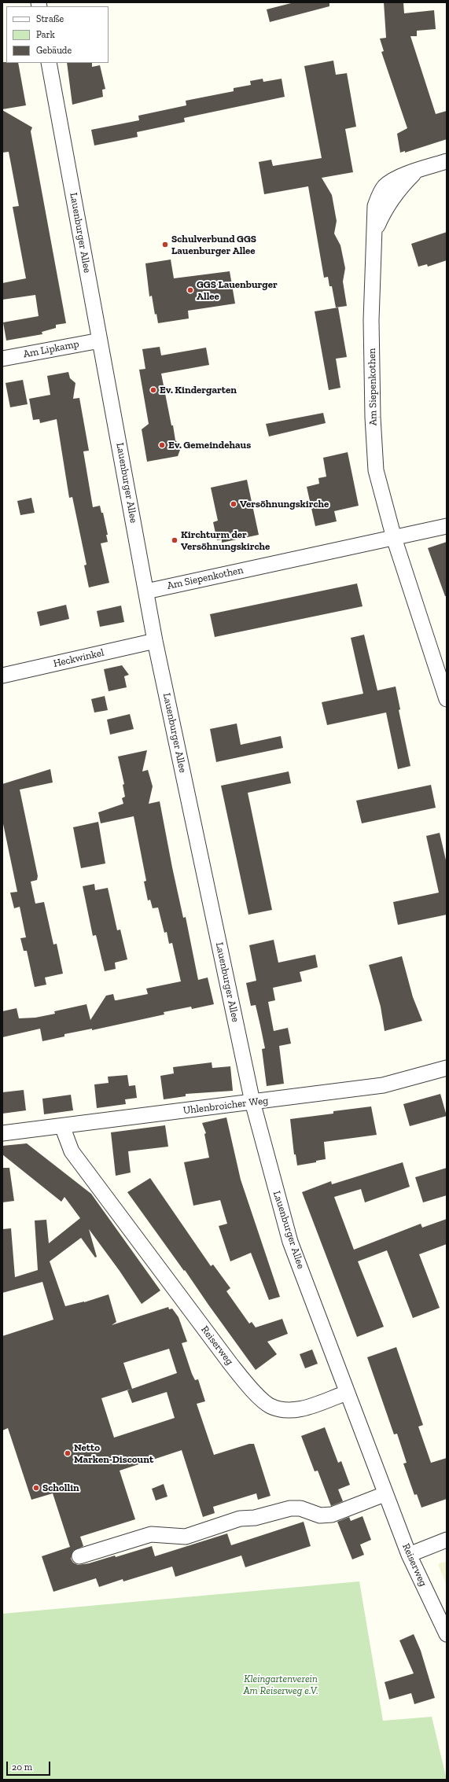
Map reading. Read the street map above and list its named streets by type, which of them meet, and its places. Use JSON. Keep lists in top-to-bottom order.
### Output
{
  "streets": {
    "street": [
      "Lauenburger Allee",
      "Am Lipkamp",
      "Am Siepenkothen",
      "Heckwinkel",
      "Uhlenbroicher Weg",
      "Reiserweg"
    ]
  },
  "crossings": [
    ["Lauenburger Allee", "Am Lipkamp"],
    ["Lauenburger Allee", "Am Siepenkothen"],
    ["Lauenburger Allee", "Heckwinkel"],
    ["Lauenburger Allee", "Uhlenbroicher Weg"],
    ["Lauenburger Allee", "Reiserweg"],
    ["Uhlenbroicher Weg", "Reiserweg"]
  ],
  "parks": ["Kleingartenverein Am Reiserweg e.V."],
  "places": [
    "Schulverbund GGS Lauenburger Allee",
    "GGS Lauenburger Allee",
    "Ev. Kindergarten",
    "Ev. Gemeindehaus",
    "Versöhnungskirche",
    "Kirchturm der Versöhnungskirche",
    "Netto Marken-Discount",
    "Schollin"
  ],
  "legend": ["Straße", "Park", "Gebäude"],
  "scale_bar": "20 m"
}
